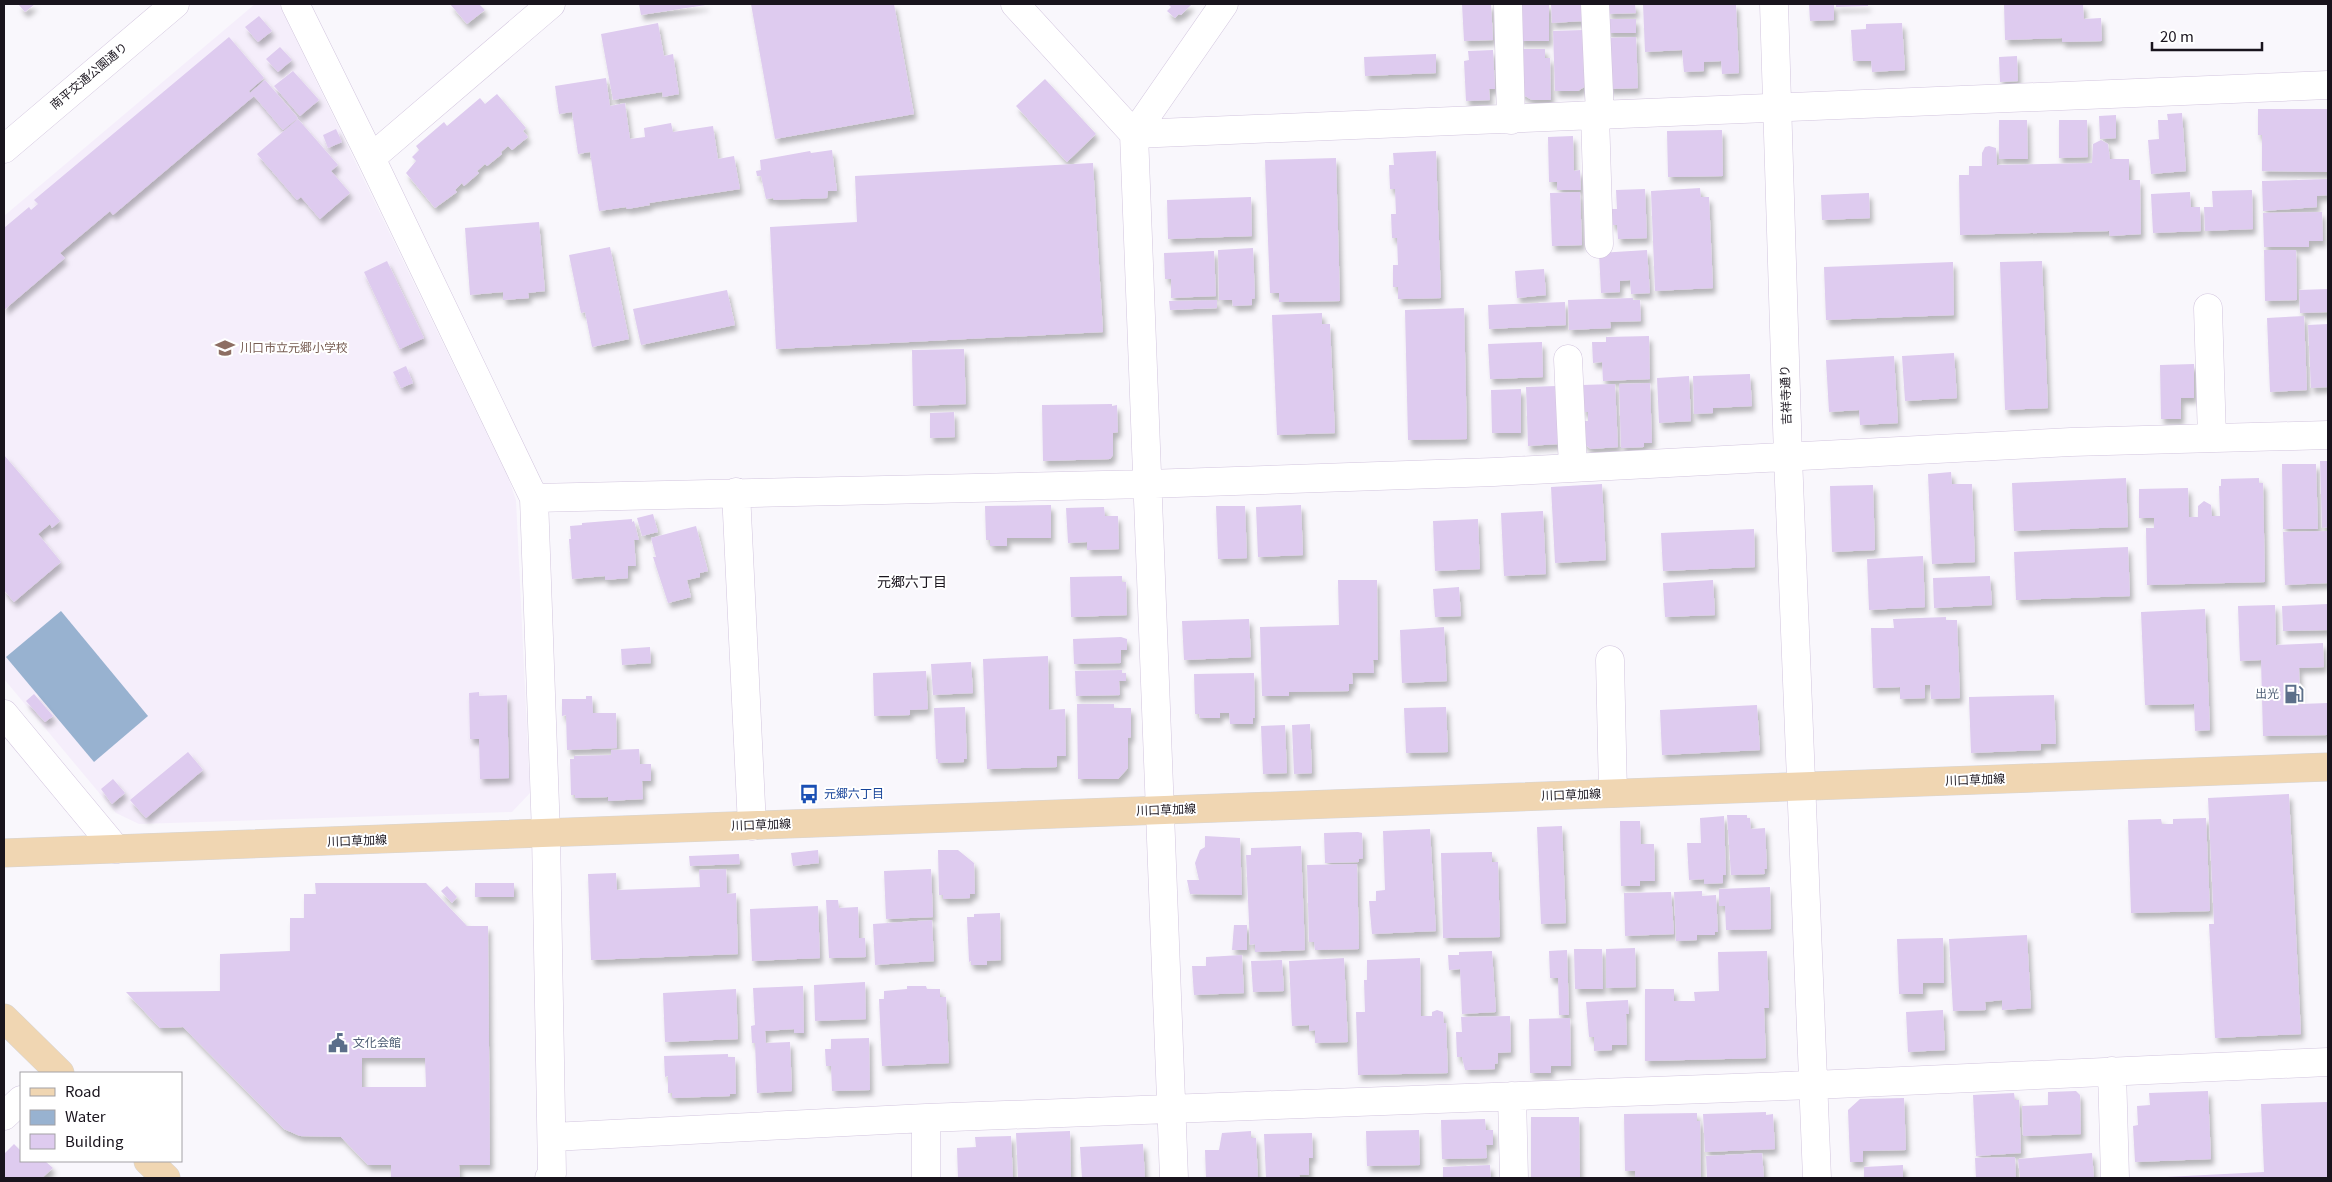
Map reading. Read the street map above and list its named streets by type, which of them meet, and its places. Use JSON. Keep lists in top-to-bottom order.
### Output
{
  "streets": {
    "main road": ["川口草加線"],
    "street": ["南平交通公園通り", "吉祥寺通り"]
  },
  "crossings": [
    ["吉祥寺通り", "川口草加線"]
  ],
  "districts": ["元郷六丁目"],
  "places": {
    "school or university": ["川口市立元郷小学校"],
    "fuel station": ["出光"],
    "bus stop": ["元郷六丁目"],
    "public building": ["文化会館"]
  },
  "legend": ["Road", "Water", "Building"],
  "scale_bar": "20 m"
}
